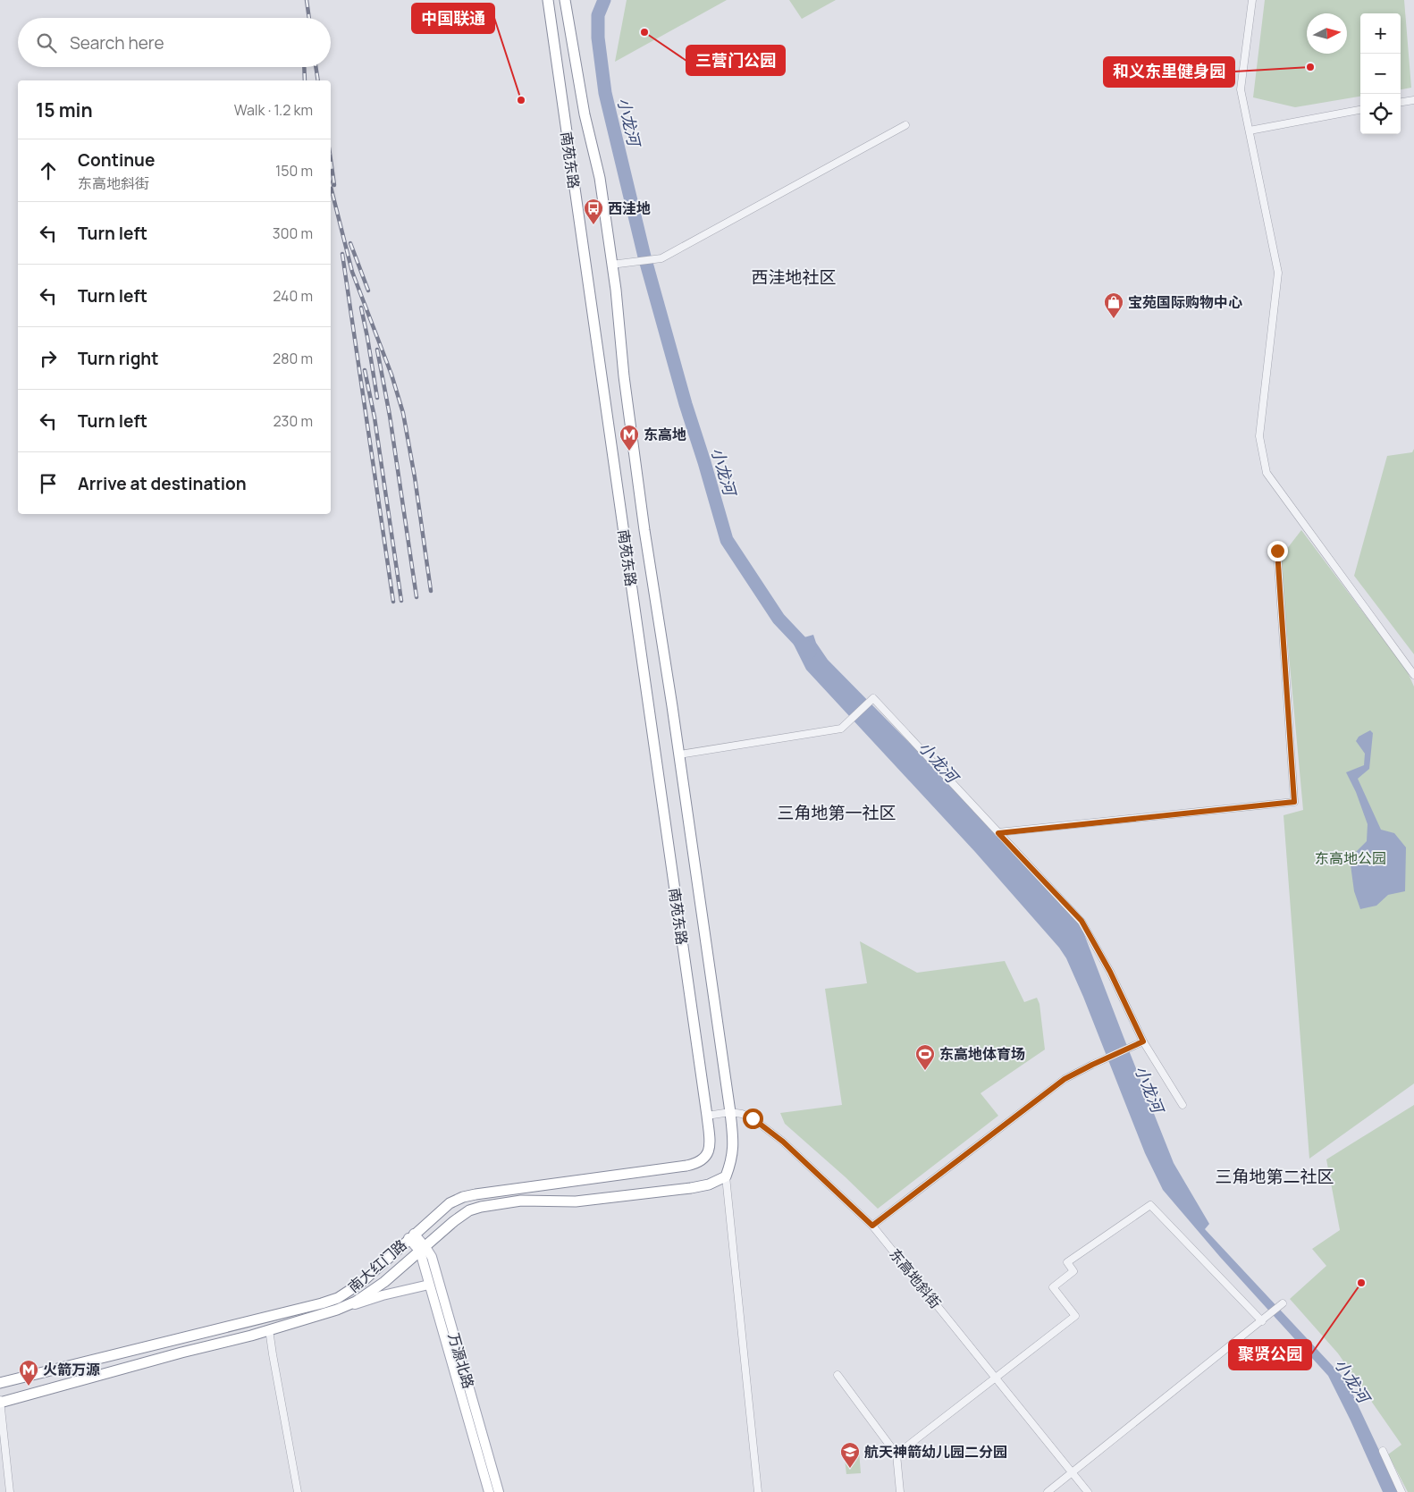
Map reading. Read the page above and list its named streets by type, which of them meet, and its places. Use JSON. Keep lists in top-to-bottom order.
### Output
{
  "streets": {
    "highway": ["南苑东路", "南大红门路"],
    "main road": ["万源北路"],
    "street": ["东高地斜街"]
  },
  "crossings": [
    ["南苑东路", "南大红门路"],
    ["南苑东路", "东高地斜街"],
    ["南大红门路", "东高地斜街"],
    ["南大红门路", "万源北路"]
  ],
  "districts": ["西洼地社区", "三角地第一社区", "三角地第二社区"],
  "water": ["小龙河"],
  "parks": ["东高地公园"],
  "places": {
    "other": [
      "三营门公园",
      "和义东里健身园",
      "中国联通",
      "聚贤公园"
    ],
    "bus stop": ["西洼地"],
    "shop": ["宝苑国际购物中心"],
    "metro station": ["东高地", "火箭万源"],
    "sports": ["东高地体育场"],
    "school or university": ["航天神箭幼儿园二分园"]
  },
  "north": "right",
  "page": {
    "map_buttons": ["+", "−"],
    "search": "Search here",
    "heading": ["15 min", "Walk · 1.2 km"],
    "list": [
      ["Continue", "东高地斜街", "150 m"],
      ["Turn left", "300 m"],
      ["Turn left", "240 m"],
      ["Turn right", "280 m"],
      ["Turn left", "230 m"],
      "Arrive at destination"
    ]
  }
}
